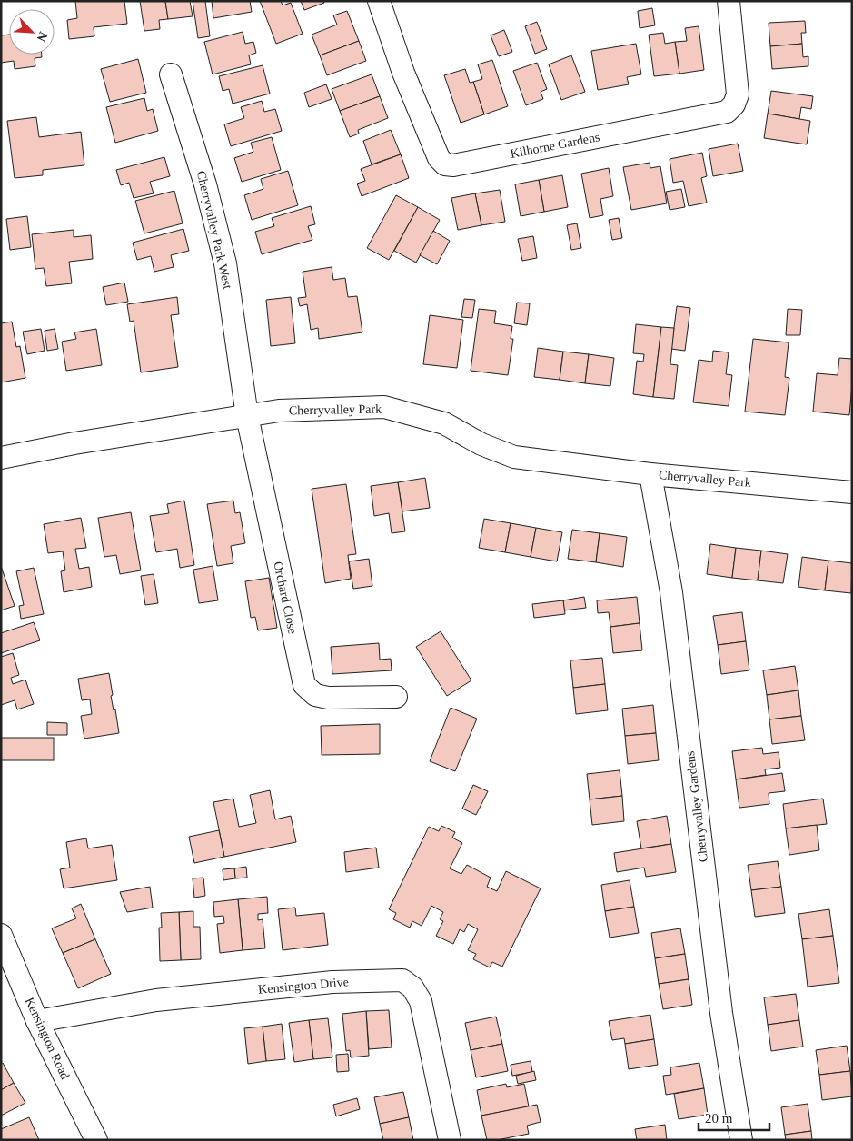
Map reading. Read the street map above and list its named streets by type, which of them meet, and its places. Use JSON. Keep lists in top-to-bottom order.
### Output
{
  "streets": {
    "street": [
      "Kilhorne Gardens",
      "Cherryvalley Park West",
      "Cherryvalley Park",
      "Orchard Close",
      "Cherryvalley Gardens",
      "Kensington Drive",
      "Kensington Road"
    ]
  },
  "crossings": [
    ["Cherryvalley Park West", "Cherryvalley Park"],
    ["Cherryvalley Park West", "Orchard Close"],
    ["Cherryvalley Park", "Orchard Close"],
    ["Cherryvalley Park", "Cherryvalley Gardens"],
    ["Kensington Drive", "Kensington Road"]
  ],
  "scale_bar": "20 m",
  "north": "bottom right"
}
